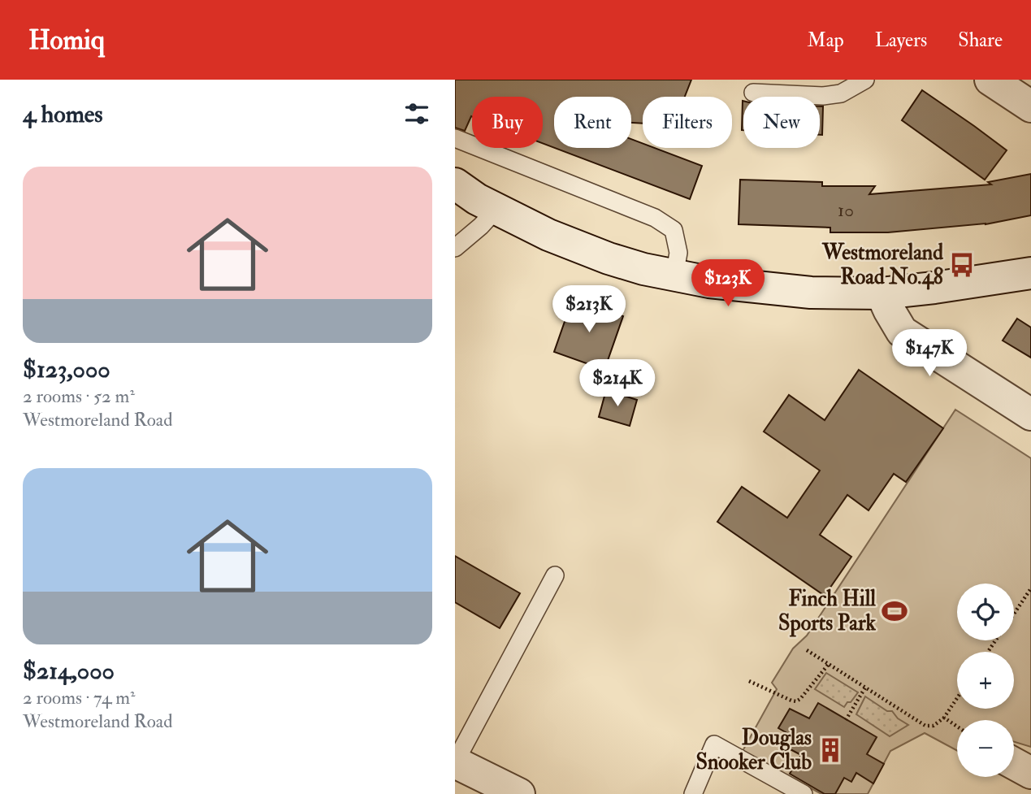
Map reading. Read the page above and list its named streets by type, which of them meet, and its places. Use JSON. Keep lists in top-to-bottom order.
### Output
{
  "places": {
    "bus stop": ["Westmoreland Road No.48"],
    "sports": ["Finch Hill Sports Park"],
    "building": ["Douglas Snooker Club"]
  },
  "house_numbers": ["10"],
  "page": {
    "header": "Homiq",
    "nav": ["Map", "Layers", "Share"],
    "heading": "4 homes",
    "chip": [
      "Buy",
      "Rent",
      "Filters",
      "New"
    ],
    "list": [
      {
        "name": "$123,000",
        "note": "2 rooms · 52 m² · Westmoreland Road"
      },
      {
        "name": "$214,000",
        "note": "2 rooms · 74 m² · Westmoreland Road"
      }
    ],
    "price": [
      "$123K",
      "$213K",
      "$147K",
      "$214K"
    ],
    "map_buttons": ["+", "−"]
  }
}
